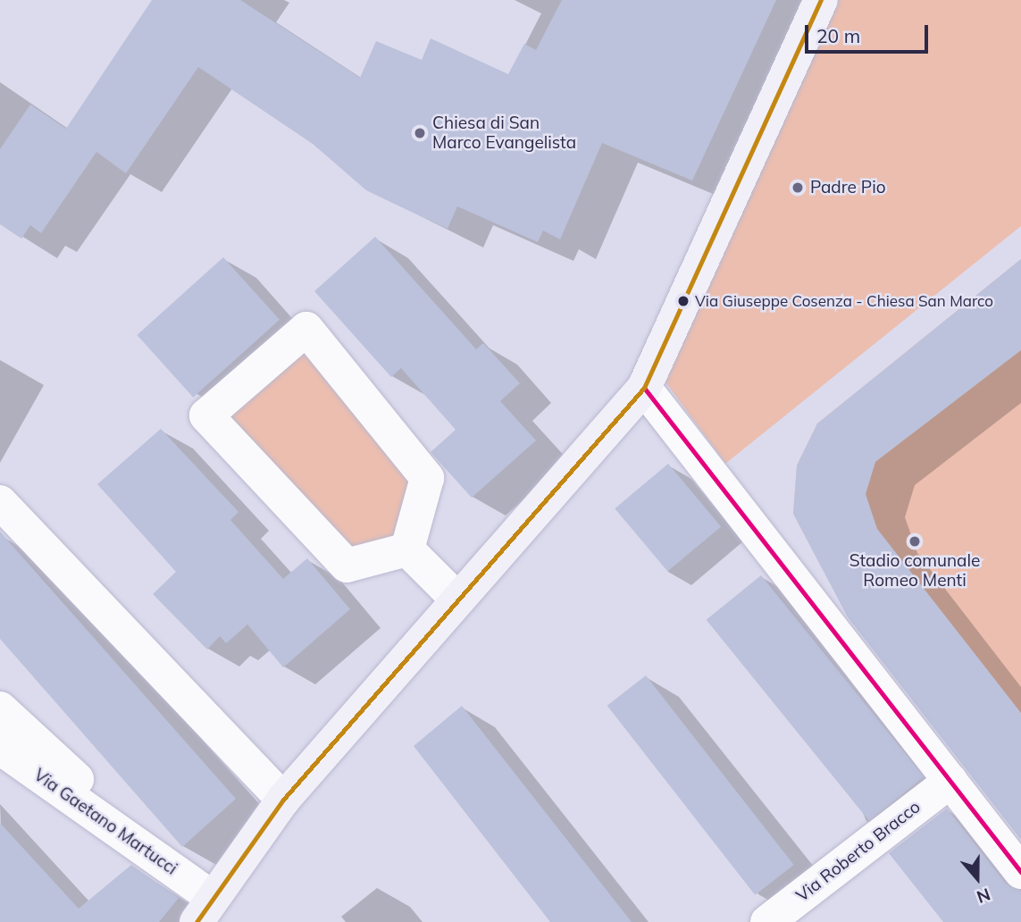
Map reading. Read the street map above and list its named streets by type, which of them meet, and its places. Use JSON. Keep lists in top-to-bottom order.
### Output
{
  "streets": {
    "street": ["Via Gaetano Martucci", "Via Roberto Bracco"]
  },
  "places": [
    "Chiesa di San Marco Evangelista",
    "Padre Pio",
    "Via Giuseppe Cosenza - Chiesa San Marco",
    "Stadio comunale Romeo Menti"
  ],
  "scale_bar": "20 m",
  "north": "bottom"
}
